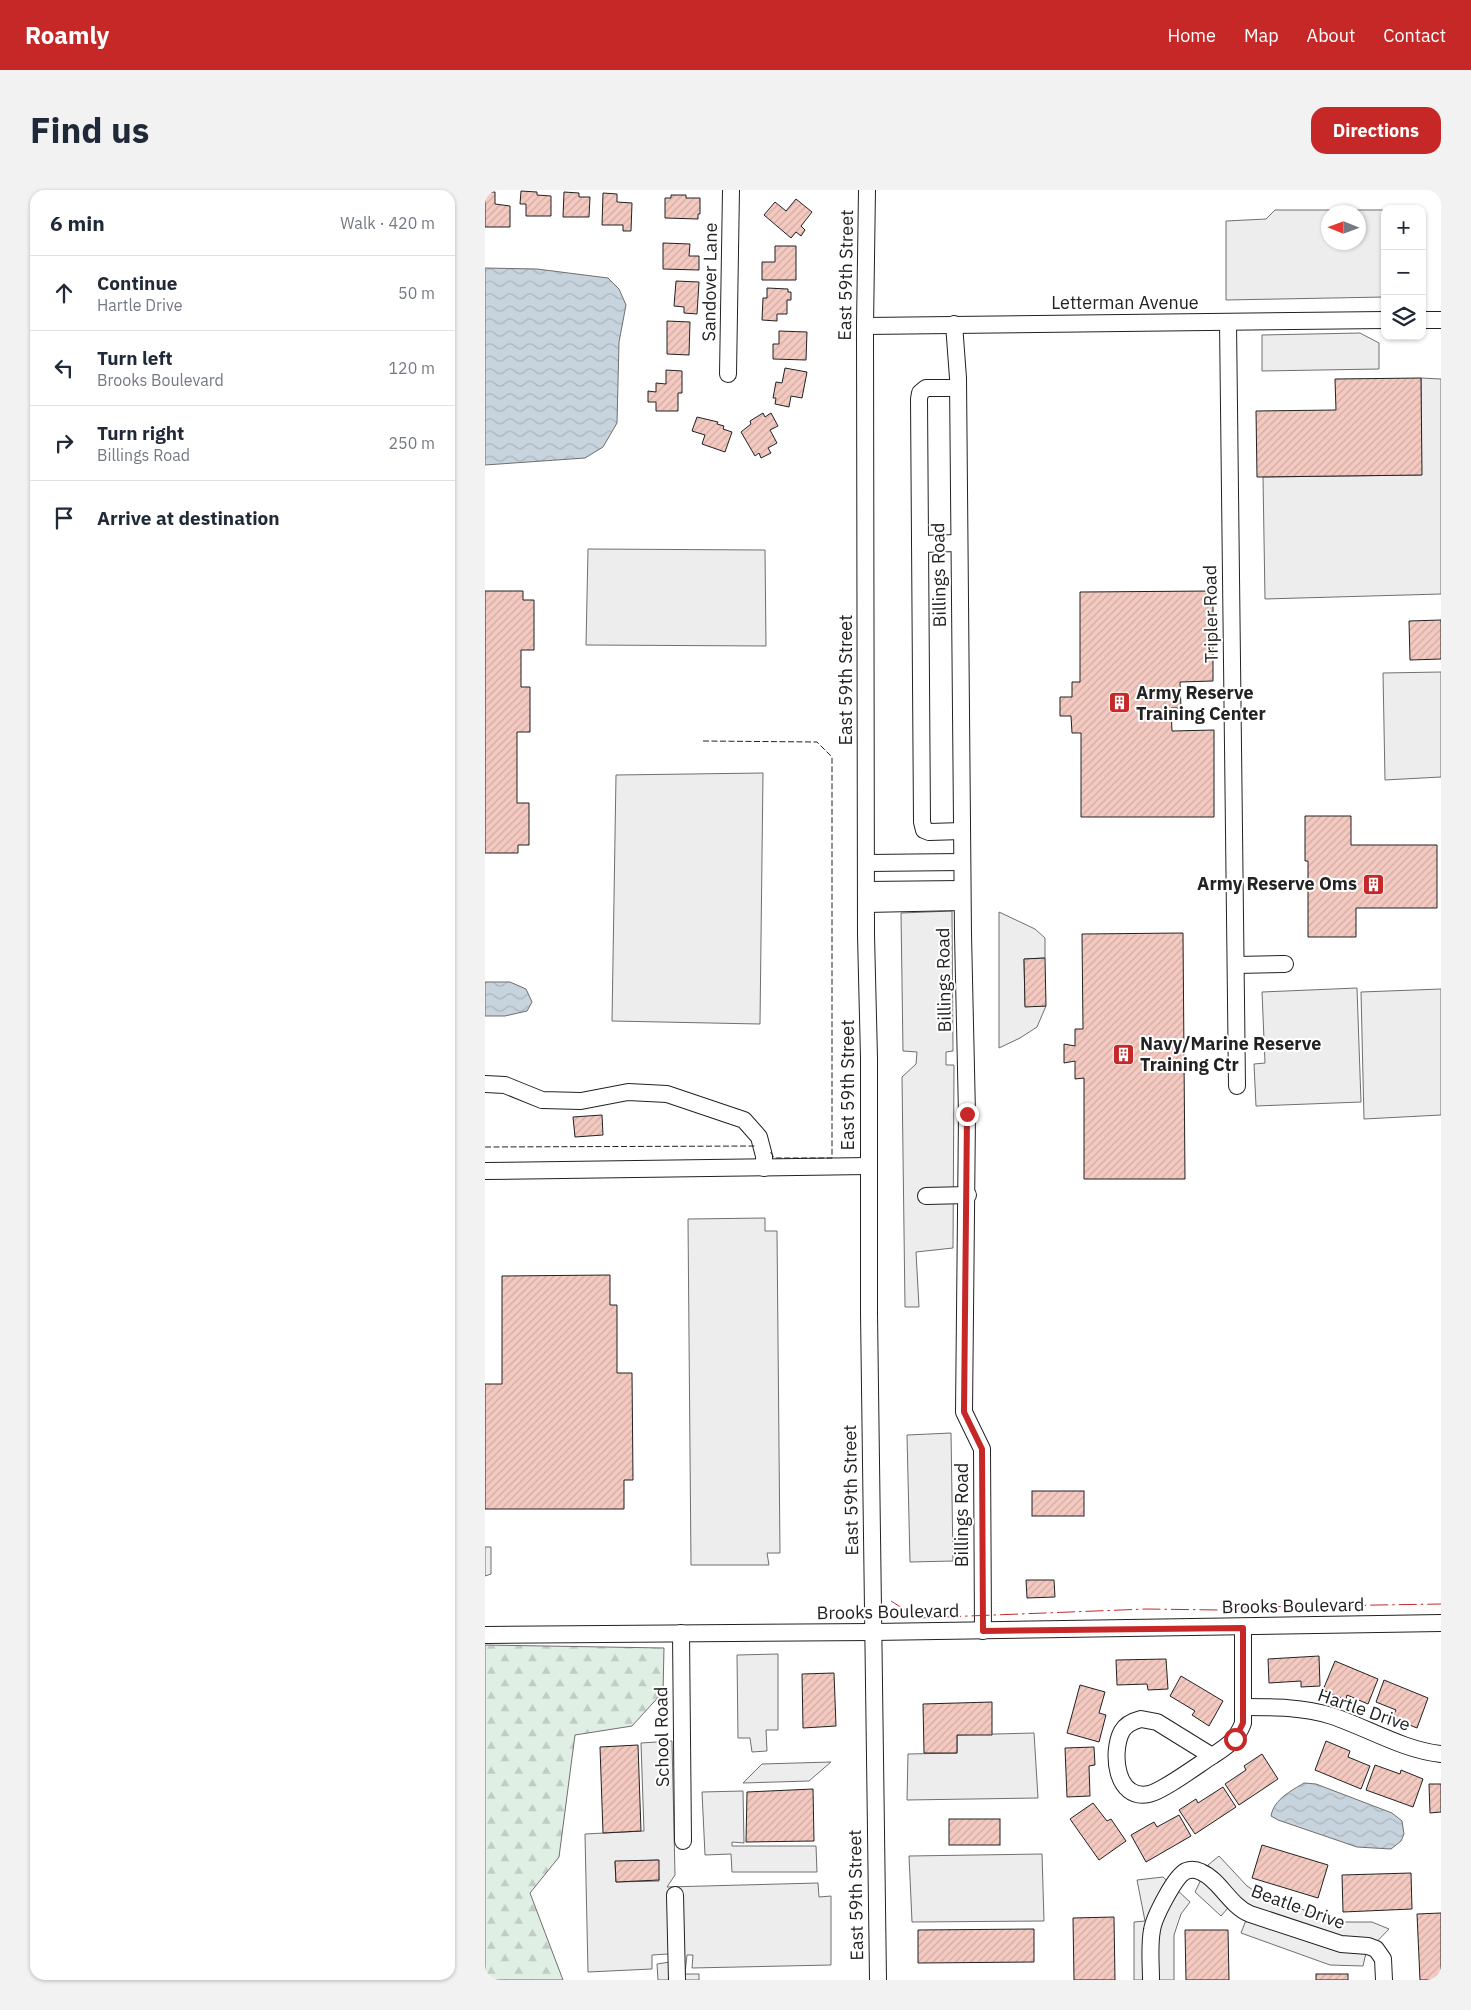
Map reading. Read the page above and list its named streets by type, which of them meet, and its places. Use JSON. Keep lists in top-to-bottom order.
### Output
{
  "streets": {
    "street": [
      "East 59th Street",
      "Sandover Lane",
      "Letterman Avenue",
      "Billings Road",
      "Tripler Road",
      "Brooks Boulevard",
      "Hartle Drive",
      "School Road",
      "Beatle Drive"
    ]
  },
  "crossings": [
    ["East 59th Street", "Letterman Avenue"],
    ["East 59th Street", "Brooks Boulevard"],
    ["Letterman Avenue", "Billings Road"],
    ["Letterman Avenue", "Tripler Road"],
    ["Billings Road", "Brooks Boulevard"],
    ["Brooks Boulevard", "School Road"]
  ],
  "places": {
    "building": ["Army Reserve Training Center", "Army Reserve Oms", "Navy/Marine Reserve Training Ctr"]
  },
  "north": "left",
  "page": {
    "header": "Roamly",
    "nav": [
      "Home",
      "Map",
      "About",
      "Contact"
    ],
    "title": "Find us",
    "buttons": "Directions",
    "heading": ["6 min", "Walk · 420 m"],
    "map_buttons": ["+", "−"],
    "list": [
      ["Continue", "Hartle Drive", "50 m"],
      ["Turn left", "Brooks Boulevard", "120 m"],
      ["Turn right", "Billings Road", "250 m"],
      "Arrive at destination"
    ]
  }
}
